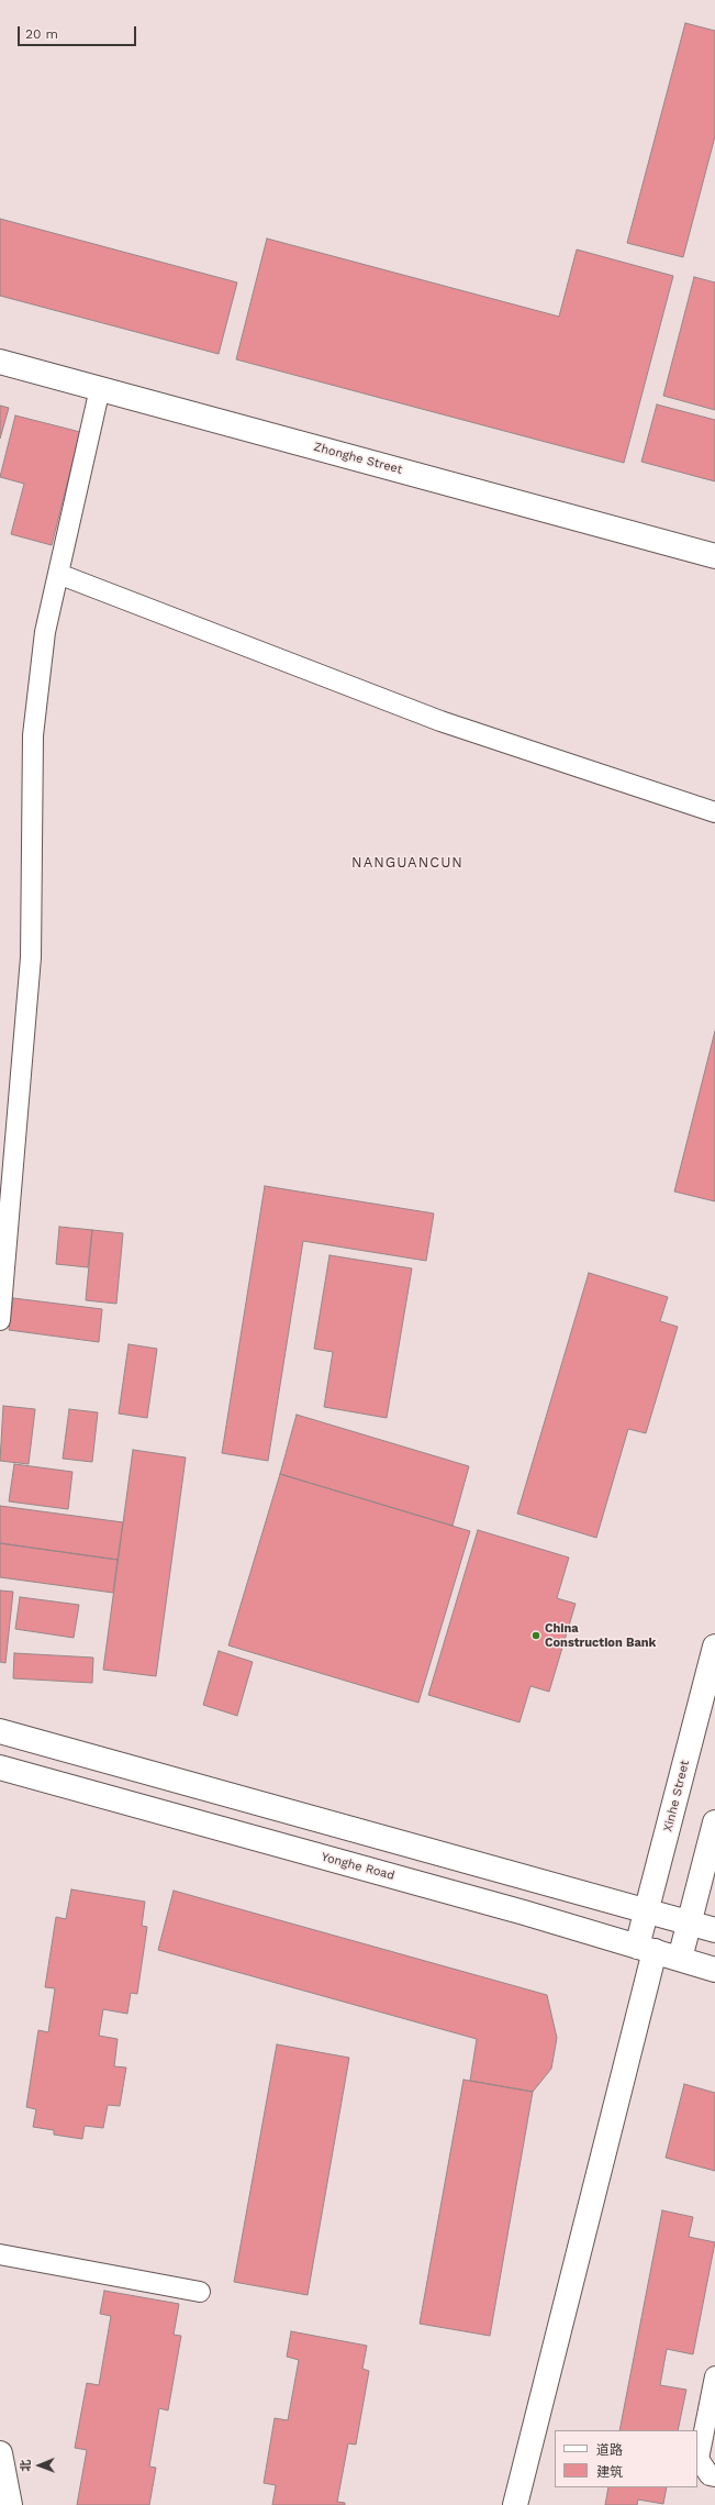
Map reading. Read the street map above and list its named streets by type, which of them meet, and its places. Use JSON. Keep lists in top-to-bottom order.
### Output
{
  "streets": {
    "main road": ["Zhonghe Street", "Xinhe Street", "Yonghe Road"]
  },
  "crossings": [
    ["Xinhe Street", "Yonghe Road"]
  ],
  "districts": ["NANGUANCUN"],
  "places": ["China Construction Bank"],
  "legend": ["道路", "建筑"],
  "scale_bar": "20 m",
  "north": "left"
}
